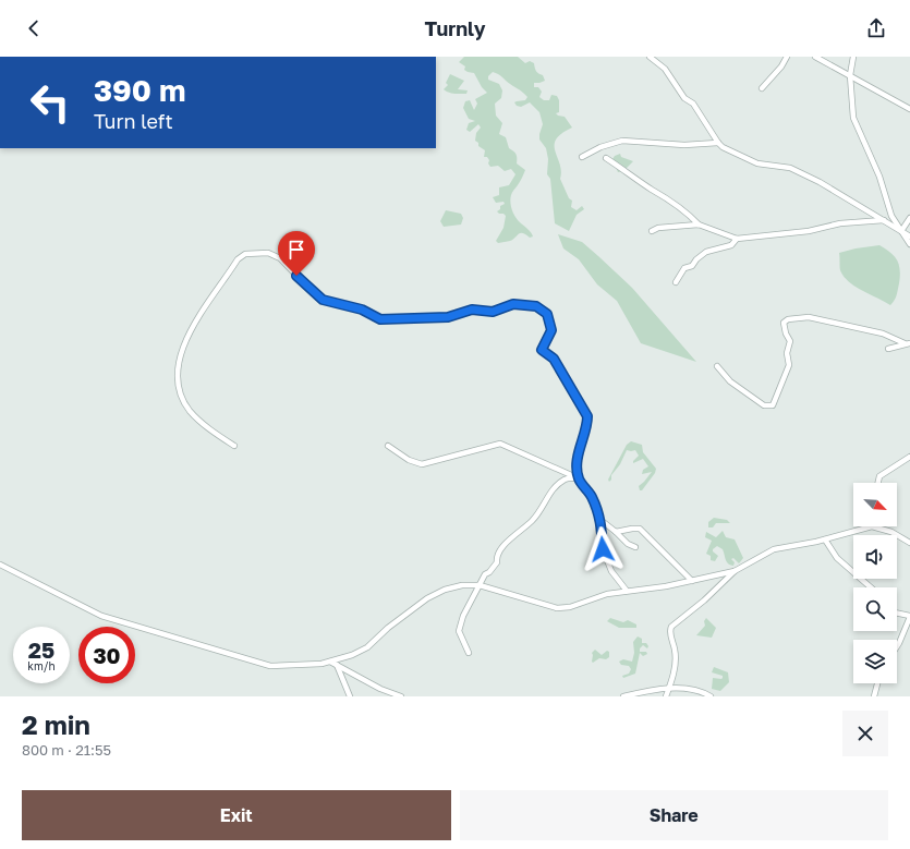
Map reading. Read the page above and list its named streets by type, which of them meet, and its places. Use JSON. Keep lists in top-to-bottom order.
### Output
{
  "north": "bottom right",
  "page": {
    "header": "Turnly",
    "turn": ["390 m", "Turn left"],
    "speed": "25 km/h",
    "limit": "30",
    "heading": ["2 min", "800 m · 21:55"],
    "buttons": ["Exit", "Share"]
  }
}
